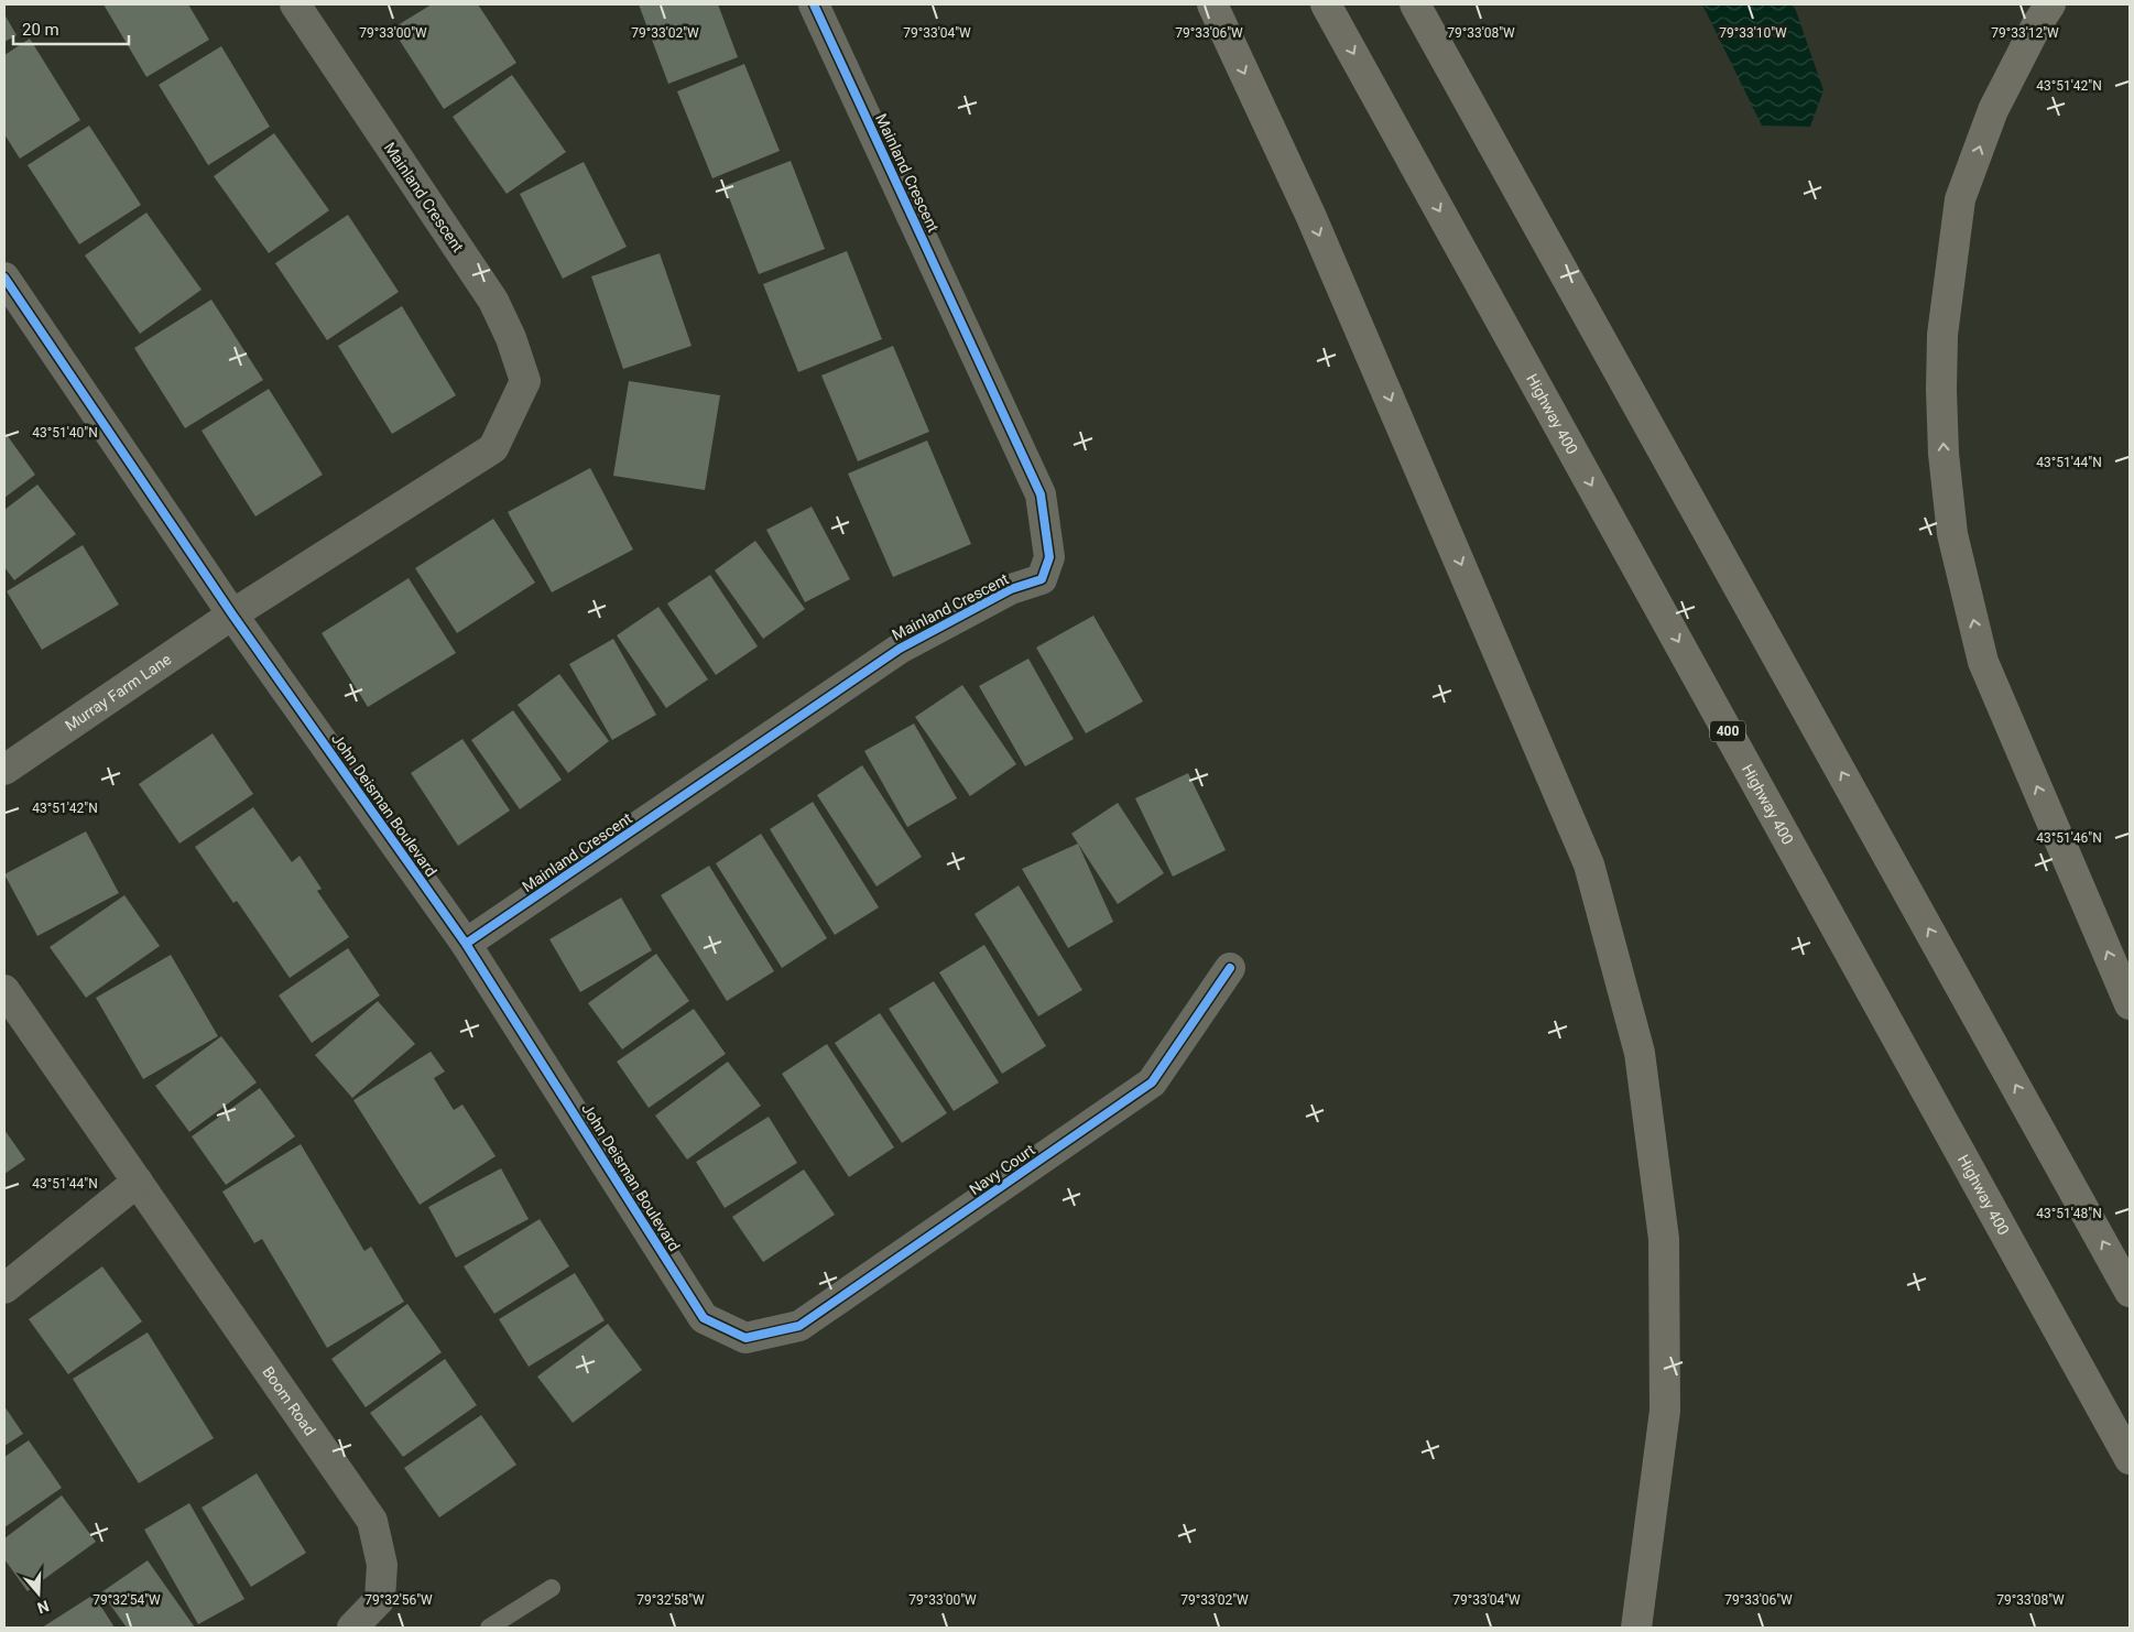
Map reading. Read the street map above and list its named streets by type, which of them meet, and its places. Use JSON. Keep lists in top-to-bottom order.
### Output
{
  "streets": {
    "highway": ["Highway 400", "400"],
    "street": [
      "Mainland Crescent",
      "Murray Farm Lane",
      "John Deisman Boulevard",
      "Navy Court",
      "Boom Road"
    ]
  },
  "crossings": [
    ["Mainland Crescent", "Murray Farm Lane"],
    ["Mainland Crescent", "John Deisman Boulevard"],
    ["Murray Farm Lane", "John Deisman Boulevard"],
    ["John Deisman Boulevard", "Navy Court"]
  ],
  "scale_bar": "20 m",
  "north": "bottom",
  "coordinates": [
    "79°33'00\"W",
    "79°33'02\"W",
    "79°33'04\"W",
    "79°33'06\"W",
    "79°33'08\"W",
    "79°33'10\"W",
    "79°33'12\"W",
    "43°51'42\"N",
    "43°51'40\"N",
    "43°51'44\"N",
    "43°51'46\"N",
    "43°51'48\"N",
    "79°32'54\"W",
    "79°32'56\"W",
    "79°32'58\"W"
  ]
}
